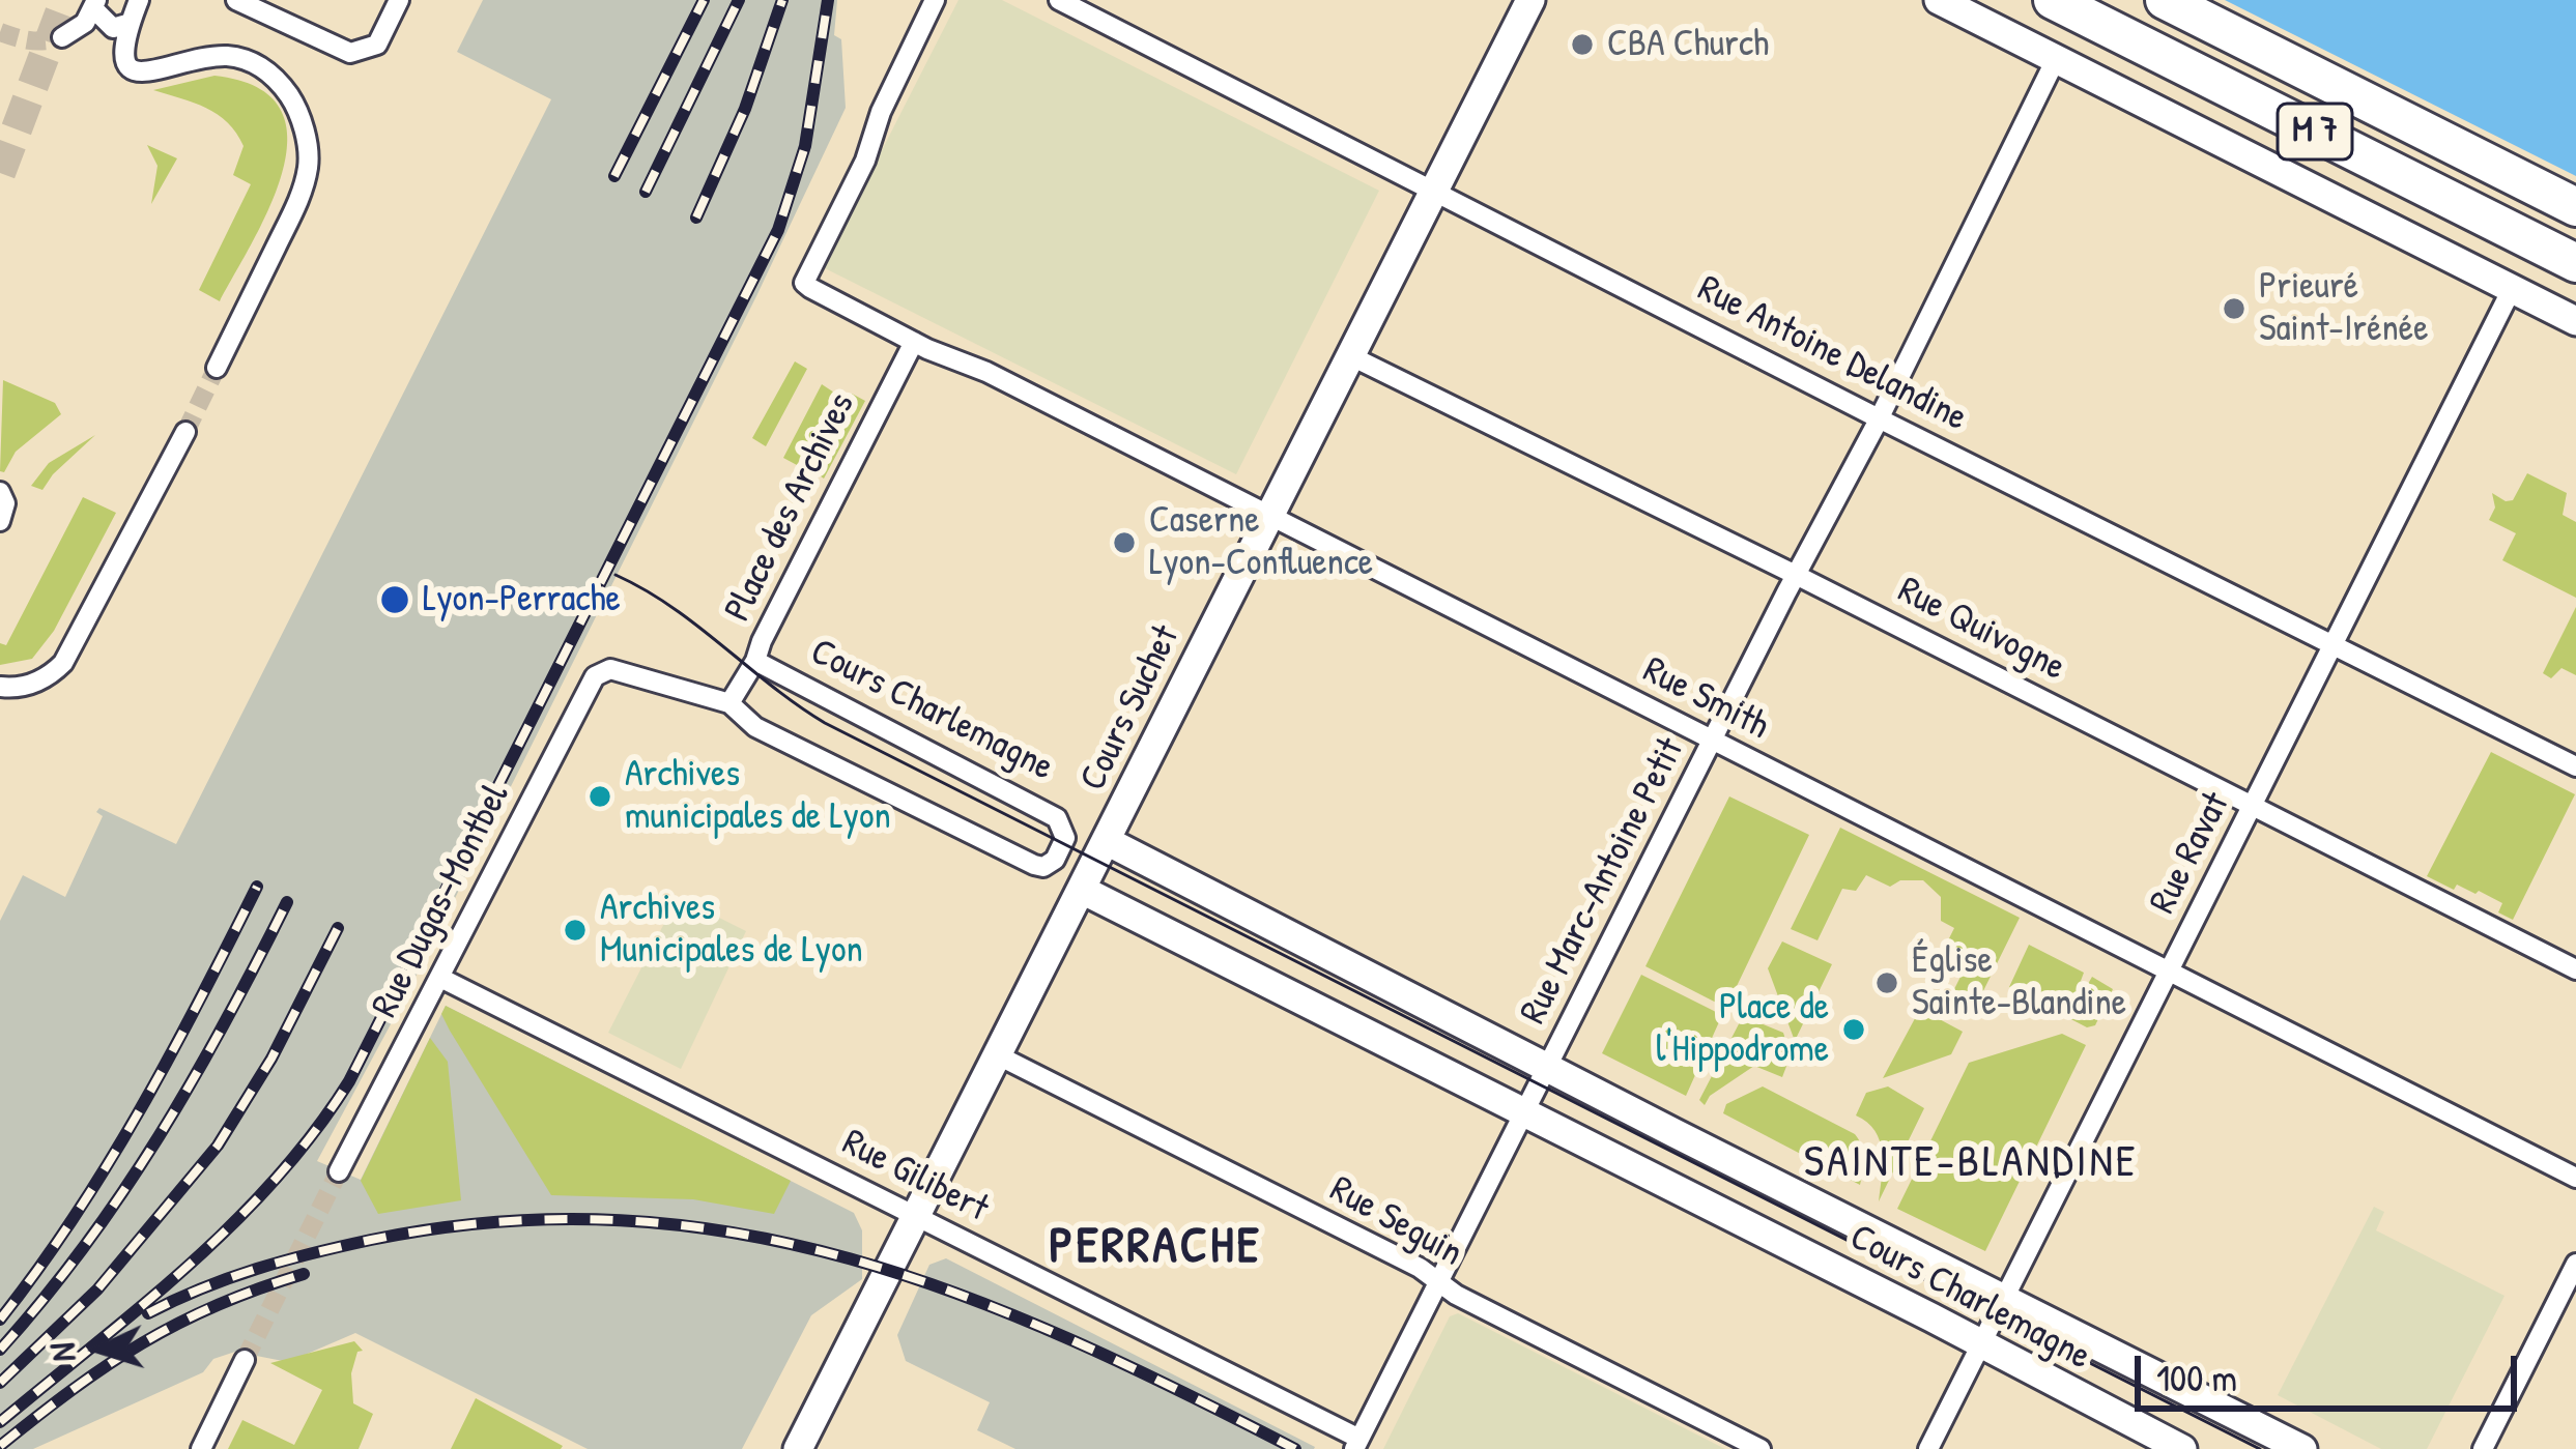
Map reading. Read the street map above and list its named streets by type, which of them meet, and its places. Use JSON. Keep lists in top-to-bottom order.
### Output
{
  "streets": {
    "highway": ["M 7"],
    "street": [
      "Rue Antoine Delandine",
      "Place des Archives",
      "Rue Quivogne",
      "Rue Smith",
      "Cours Suchet",
      "Cours Charlemagne",
      "Rue Ravat",
      "Rue Marc-Antoine Petit",
      "Rue Dugas-Montbel",
      "Rue Gilibert",
      "Rue Seguin"
    ]
  },
  "crossings": [
    ["Rue Antoine Delandine", "Cours Suchet"],
    ["Rue Antoine Delandine", "Rue Ravat"],
    ["Rue Antoine Delandine", "Rue Marc-Antoine Petit"],
    ["Place des Archives", "Rue Smith"],
    ["Place des Archives", "Cours Charlemagne"],
    ["Rue Quivogne", "Cours Suchet"],
    ["Rue Quivogne", "Rue Ravat"],
    ["Rue Quivogne", "Rue Marc-Antoine Petit"],
    ["Rue Smith", "Cours Suchet"],
    ["Rue Smith", "Rue Ravat"],
    ["Rue Smith", "Rue Marc-Antoine Petit"],
    ["Cours Suchet", "Cours Charlemagne"],
    ["Cours Suchet", "Rue Gilibert"],
    ["Cours Suchet", "Rue Seguin"],
    ["Cours Charlemagne", "Rue Ravat"],
    ["Cours Charlemagne", "Rue Marc-Antoine Petit"],
    ["Cours Charlemagne", "Rue Dugas-Montbel"],
    ["Rue Dugas-Montbel", "Rue Gilibert"]
  ],
  "districts": ["SAINTE-BLANDINE", "PERRACHE"],
  "places": [
    "CBA Church",
    "Prieuré Saint-Irénée",
    "Caserne Lyon-Confluence",
    "Lyon-Perrache",
    "Archives municipales de Lyon",
    "Archives Municipales de Lyon",
    "Église Sainte-Blandine",
    "Place de l'Hippodrome"
  ],
  "scale_bar": "100 m",
  "north": "left"
}
